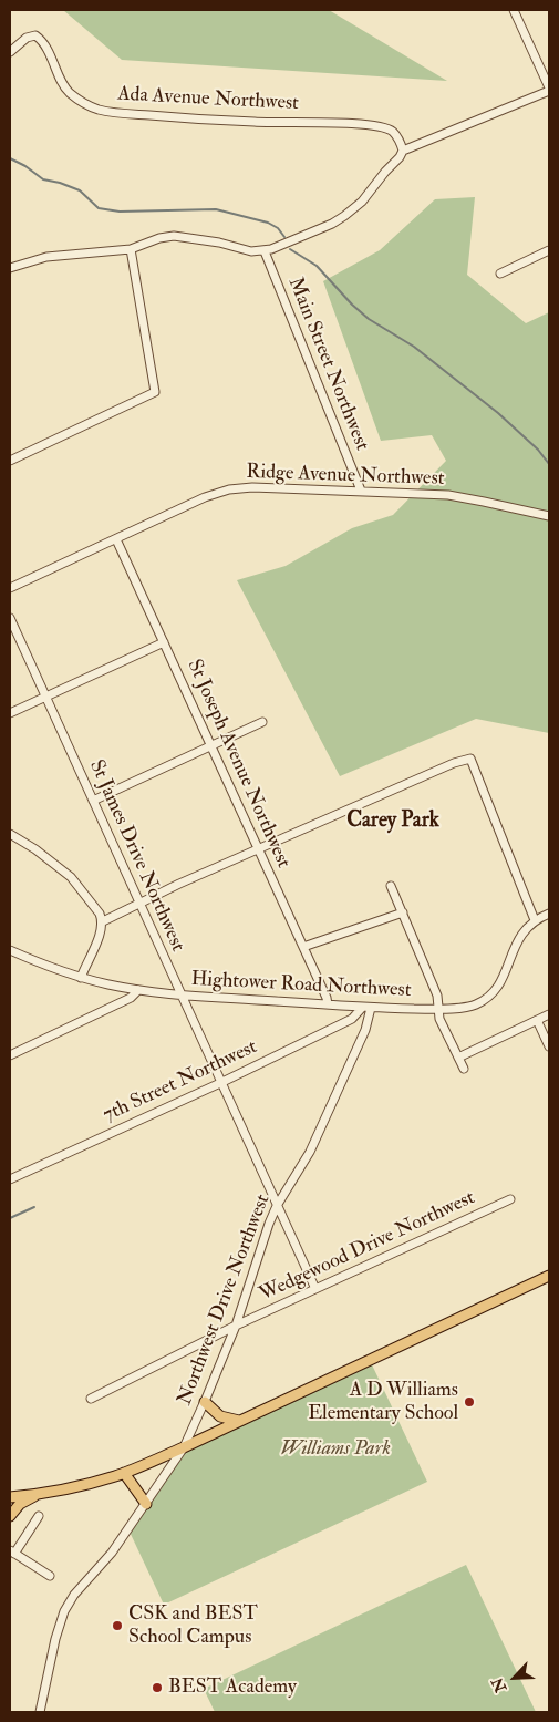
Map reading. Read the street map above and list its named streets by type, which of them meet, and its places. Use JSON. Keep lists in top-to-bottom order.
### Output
{
  "streets": {
    "street": [
      "Ada Avenue Northwest",
      "Main Street Northwest",
      "Ridge Avenue Northwest",
      "St Joseph Avenue Northwest",
      "St James Drive Northwest",
      "Hightower Road Northwest",
      "7th Street Northwest",
      "Wedgewood Drive Northwest",
      "Northwest Drive Northwest"
    ]
  },
  "crossings": [
    ["Main Street Northwest", "Ridge Avenue Northwest"],
    ["Ridge Avenue Northwest", "St Joseph Avenue Northwest"],
    ["St Joseph Avenue Northwest", "Hightower Road Northwest"],
    ["St James Drive Northwest", "Hightower Road Northwest"],
    ["St James Drive Northwest", "7th Street Northwest"],
    ["St James Drive Northwest", "Wedgewood Drive Northwest"],
    ["St James Drive Northwest", "Northwest Drive Northwest"],
    ["Hightower Road Northwest", "7th Street Northwest"],
    ["Hightower Road Northwest", "Northwest Drive Northwest"],
    ["Wedgewood Drive Northwest", "Northwest Drive Northwest"]
  ],
  "districts": ["Carey Park"],
  "parks": ["Williams Park"],
  "places": ["A D Williams Elementary School", "CSK and BEST School Campus", "BEST Academy"],
  "north": "bottom left"
}
